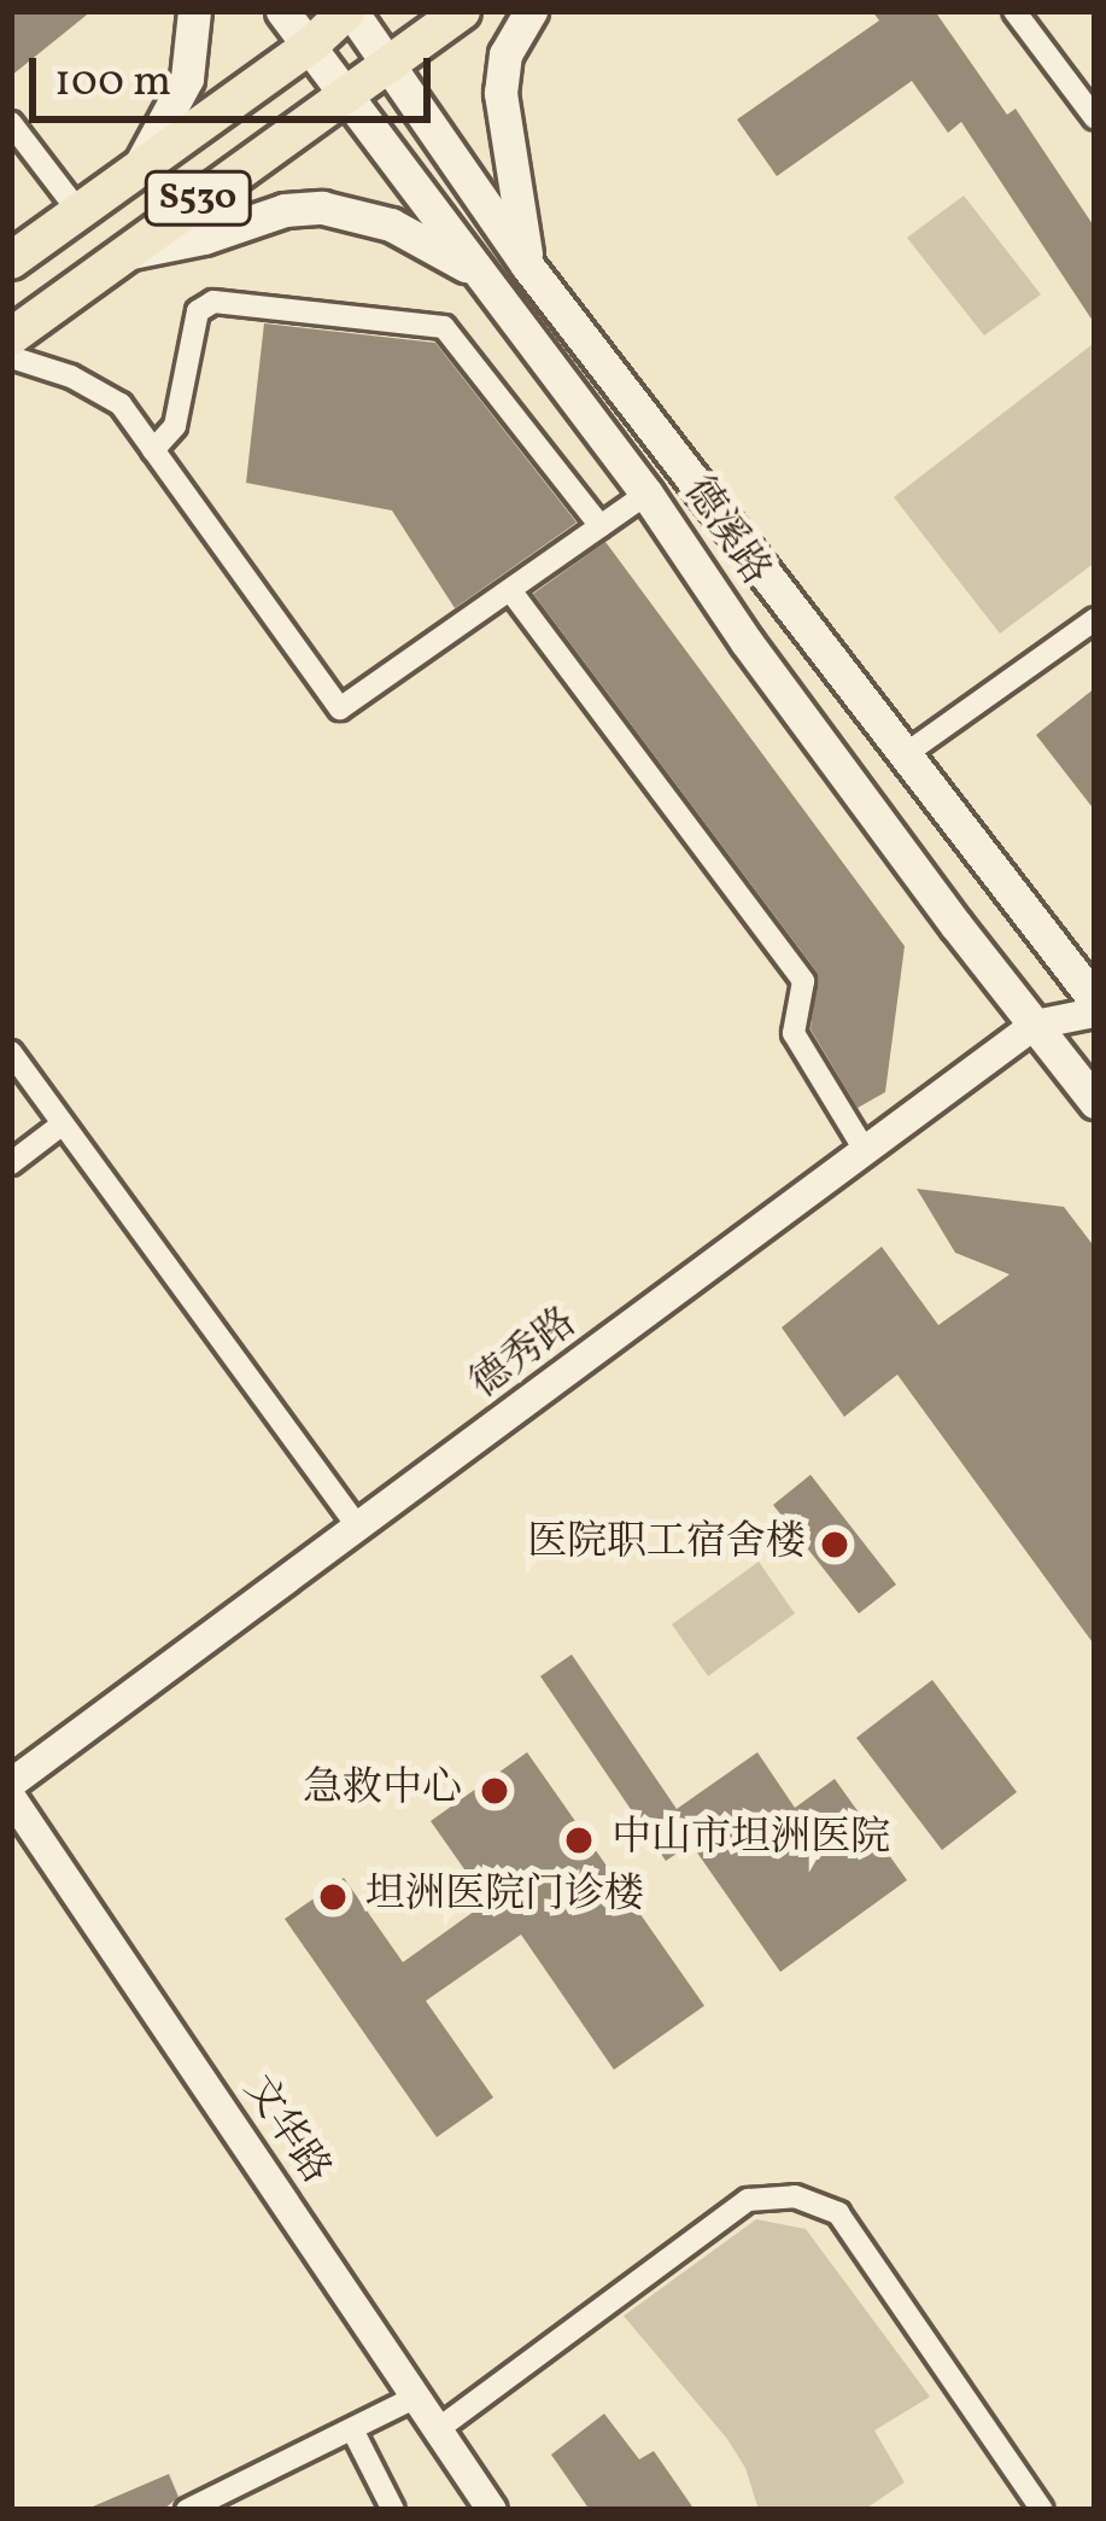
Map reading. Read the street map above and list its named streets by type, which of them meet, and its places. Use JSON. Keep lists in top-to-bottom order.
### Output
{
  "streets": {
    "main road": ["S530", "德溪路"],
    "street": ["德秀路", "文华路"]
  },
  "crossings": [
    ["S530", "德溪路"],
    ["德溪路", "德秀路"]
  ],
  "places": [
    "医院职工宿舍楼",
    "急救中心",
    "中山市坦洲医院",
    "坦洲医院门诊楼"
  ],
  "scale_bar": "100 m"
}
